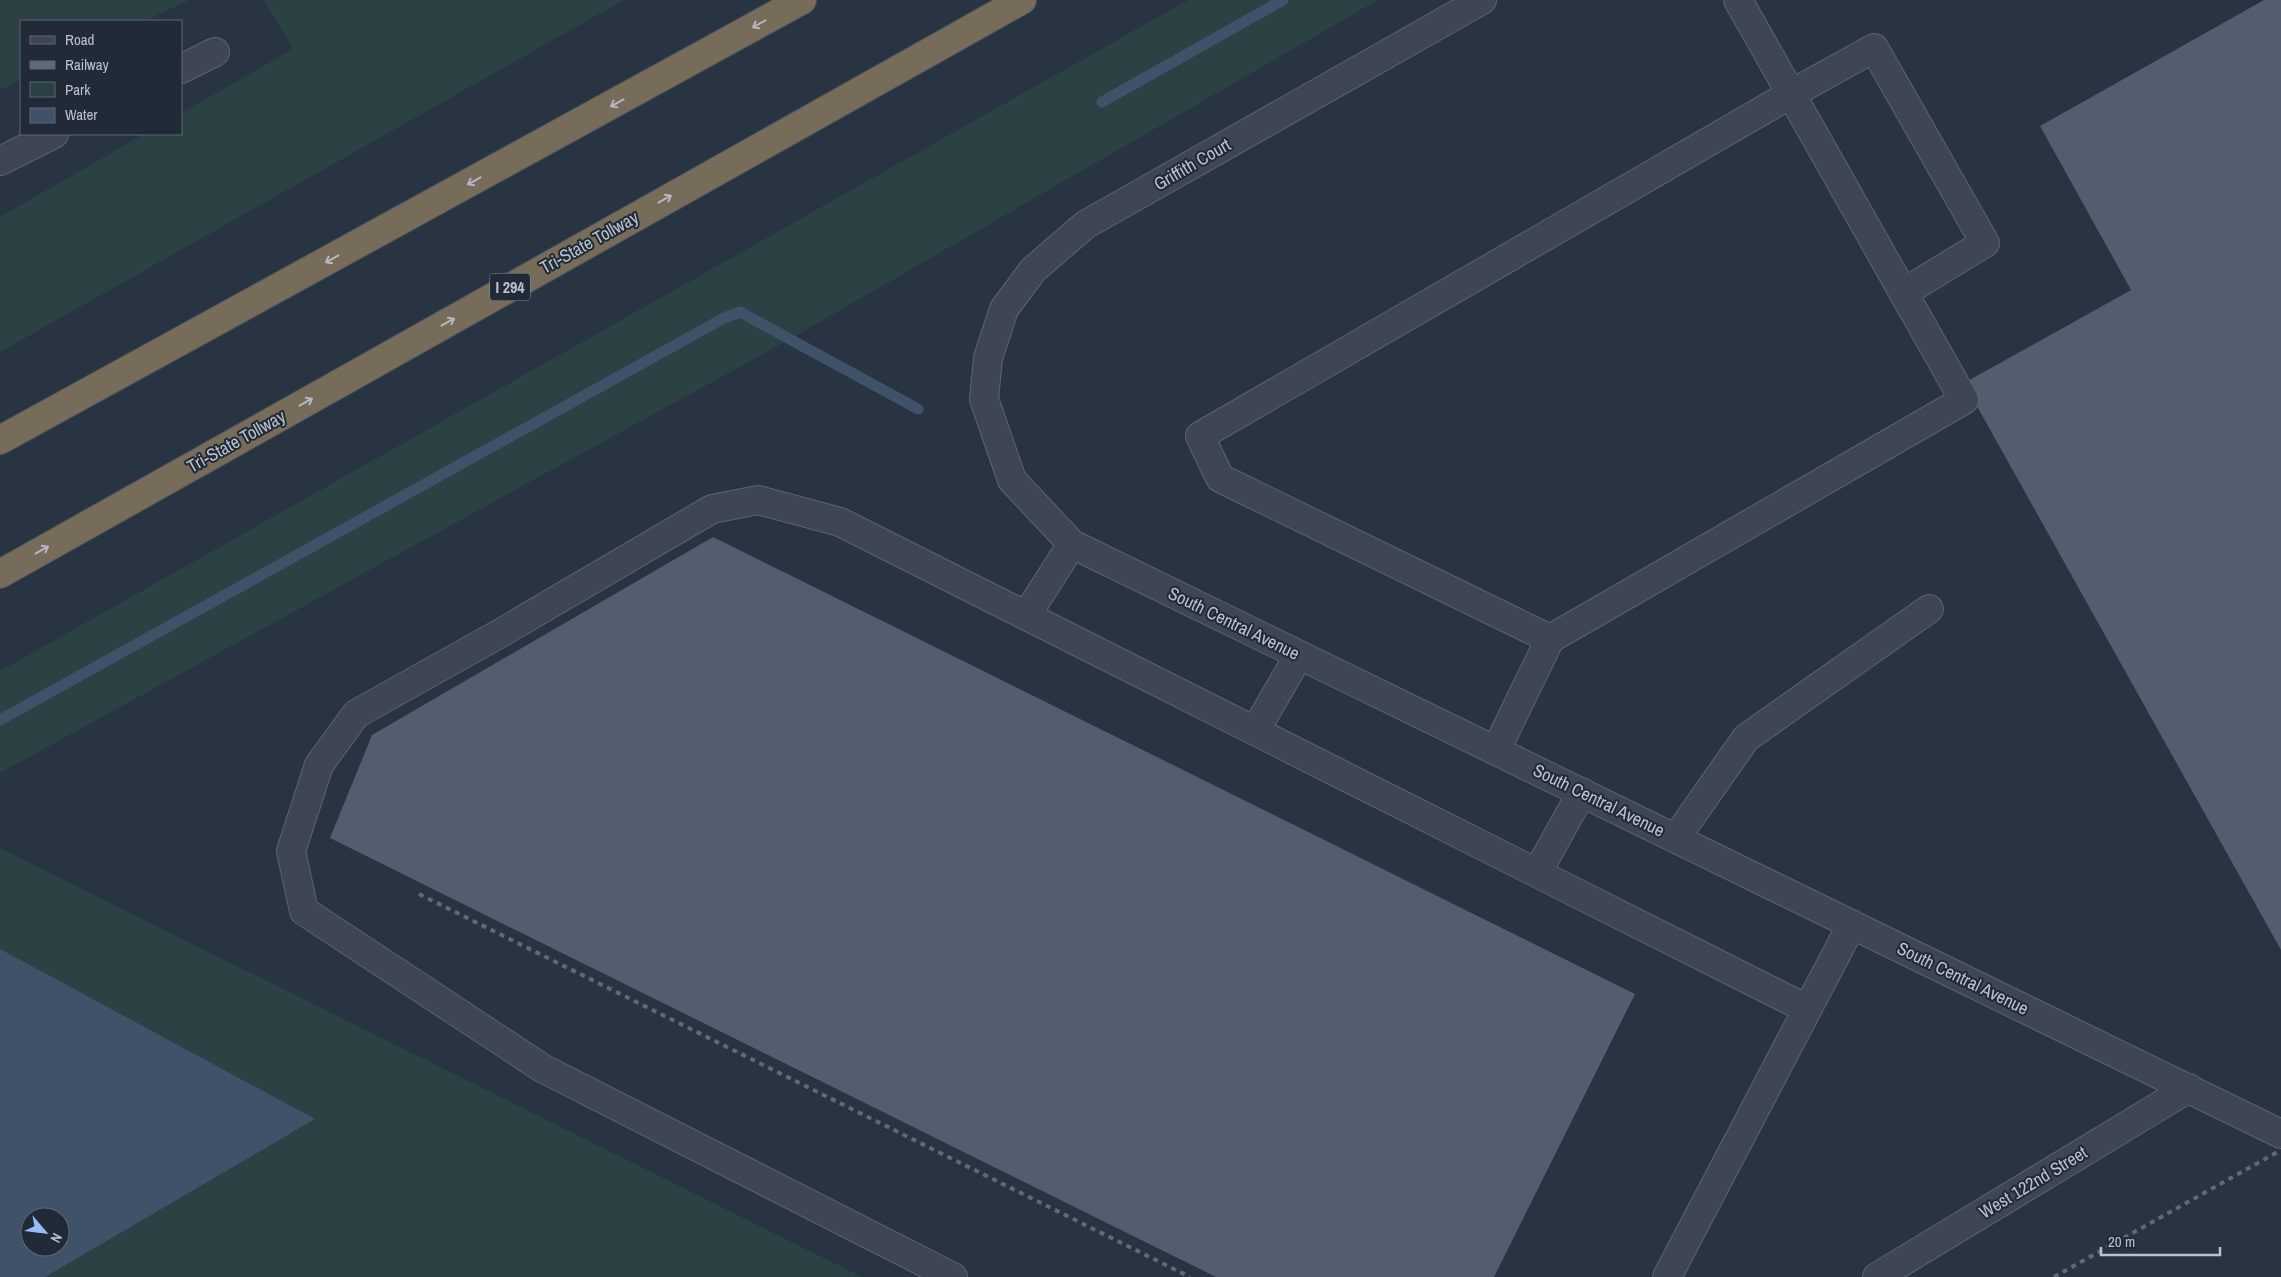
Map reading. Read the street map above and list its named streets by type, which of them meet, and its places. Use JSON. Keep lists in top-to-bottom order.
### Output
{
  "streets": {
    "highway": ["Tri-State Tollway", "I 294"],
    "street": ["Griffith Court", "South Central Avenue", "West 122nd Street"]
  },
  "crossings": [
    ["Griffith Court", "South Central Avenue"],
    ["South Central Avenue", "West 122nd Street"]
  ],
  "legend": [
    "Road",
    "Railway",
    "Park",
    "Water"
  ],
  "scale_bar": "20 m",
  "north": "bottom right"
}
